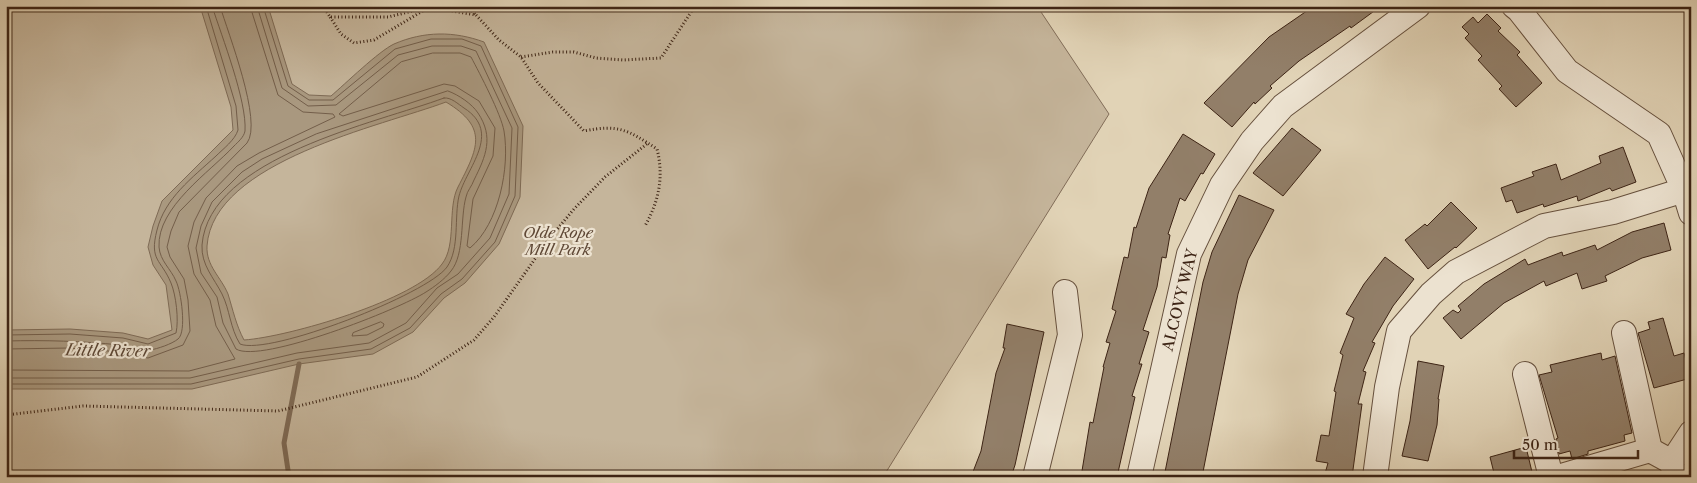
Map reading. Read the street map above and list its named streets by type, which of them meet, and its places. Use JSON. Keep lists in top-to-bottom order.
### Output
{
  "streets": {
    "street": ["ALCOVY WAY"]
  },
  "water": ["Little River"],
  "parks": ["Olde Rope Mill Park"],
  "scale_bar": "50 m"
}
